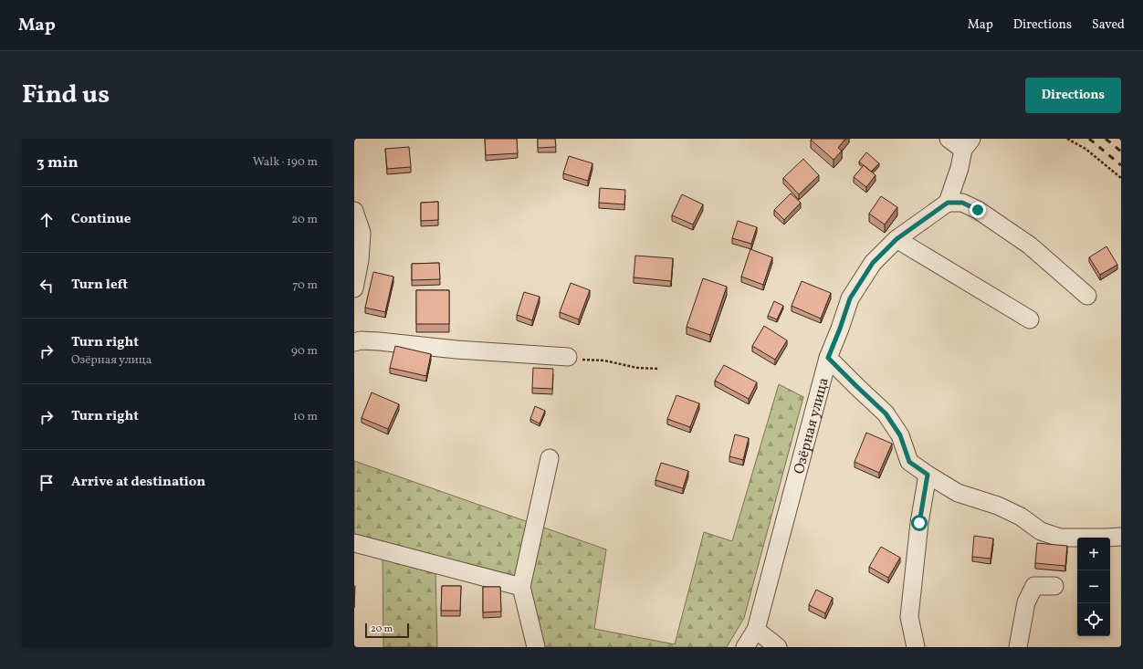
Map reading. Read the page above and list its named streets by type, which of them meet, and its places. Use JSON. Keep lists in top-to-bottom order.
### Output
{
  "streets": {
    "street": ["Озёрная улица"]
  },
  "scale_bar": "20 m",
  "page": {
    "header": "Map",
    "nav": ["Map", "Directions", "Saved"],
    "title": "Find us",
    "buttons": "Directions",
    "heading": ["3 min", "Walk · 190 m"],
    "list": [
      ["Continue", "20 m"],
      ["Turn left", "70 m"],
      ["Turn right", "Озёрная улица", "90 m"],
      ["Turn right", "10 m"],
      "Arrive at destination"
    ],
    "map_buttons": ["+", "−"],
    "scale": "20 m"
  }
}
